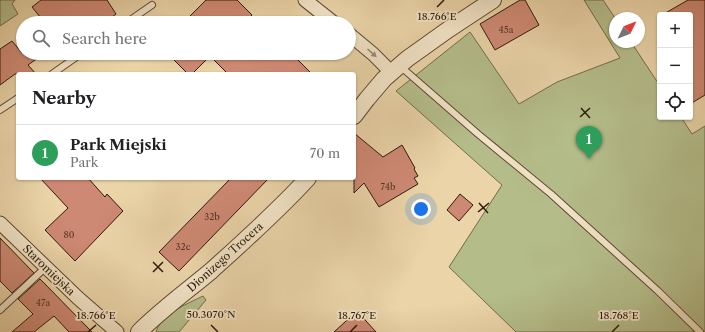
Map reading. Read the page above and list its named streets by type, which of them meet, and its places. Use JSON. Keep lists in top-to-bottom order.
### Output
{
  "streets": {
    "street": ["Dionizego Trocera", "Staromiejska"]
  },
  "house_numbers": [
    "45a",
    "74b",
    "32b",
    "80",
    "32c",
    "47a"
  ],
  "north": "top right",
  "page": {
    "map_buttons": ["+", "−"],
    "search": "Search here",
    "heading": "Nearby",
    "list": [
      {
        "mark": "1",
        "name": "Park Miejski",
        "note": "Park",
        "value": "70 m"
      }
    ],
    "pins": "1"
  },
  "coordinates": [
    "18.766°E",
    "50.3070°N",
    "18.767°E",
    "18.768°E"
  ]
}
